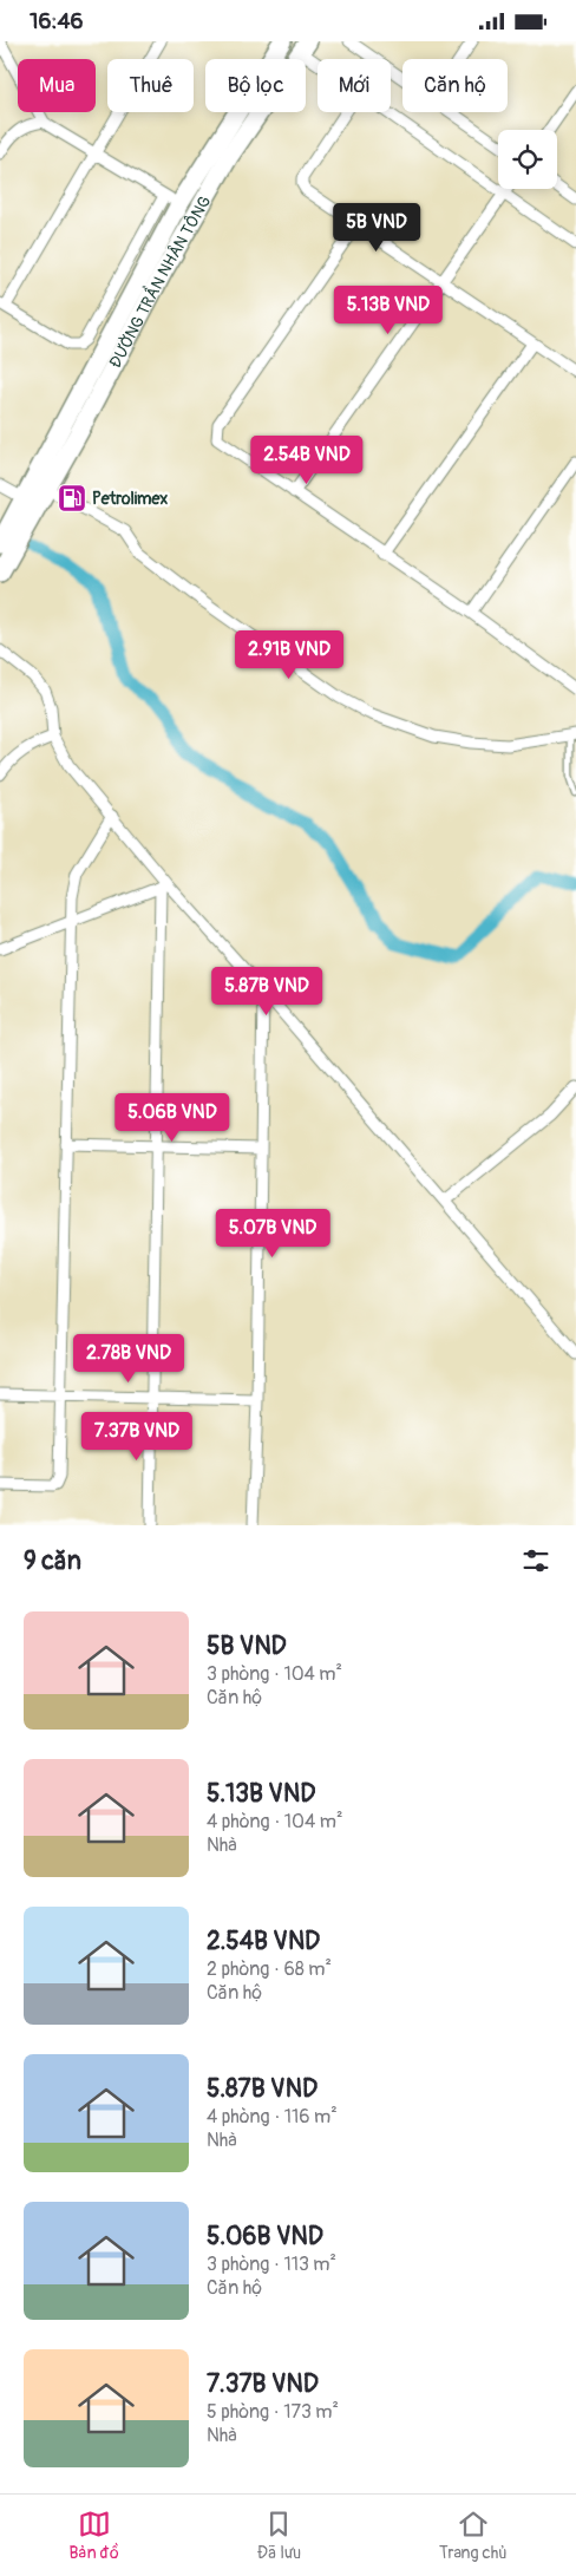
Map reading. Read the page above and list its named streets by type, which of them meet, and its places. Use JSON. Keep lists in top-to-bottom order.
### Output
{
  "streets": {
    "highway": ["ĐƯỜNG TRẦN NHÂN TÔNG"]
  },
  "places": {
    "fuel station": ["Petrolimex"]
  },
  "page": {
    "status": "16:46",
    "chip": [
      "Mua",
      "Thuê",
      "Bộ lọc",
      "Mới",
      "Căn hộ"
    ],
    "price": [
      "5B VND",
      "5.13B VND",
      "2.54B VND",
      "2.91B VND",
      "5.87B VND",
      "5.06B VND",
      "5.07B VND",
      "2.78B VND",
      "7.37B VND"
    ],
    "heading": "9 căn",
    "list": [
      {
        "name": "5B VND",
        "note": "3 phòng · 104 m² · Căn hộ"
      },
      {
        "name": "5.13B VND",
        "note": "4 phòng · 104 m² · Nhà"
      },
      {
        "name": "2.54B VND",
        "note": "2 phòng · 68 m² · Căn hộ"
      },
      {
        "name": "5.87B VND",
        "note": "4 phòng · 116 m² · Nhà"
      },
      {
        "name": "5.06B VND",
        "note": "3 phòng · 113 m² · Căn hộ"
      },
      {
        "name": "7.37B VND",
        "note": "5 phòng · 173 m² · Nhà"
      }
    ],
    "tabs": ["Bản đồ", "Đã lưu", "Trang chủ"]
  }
}
